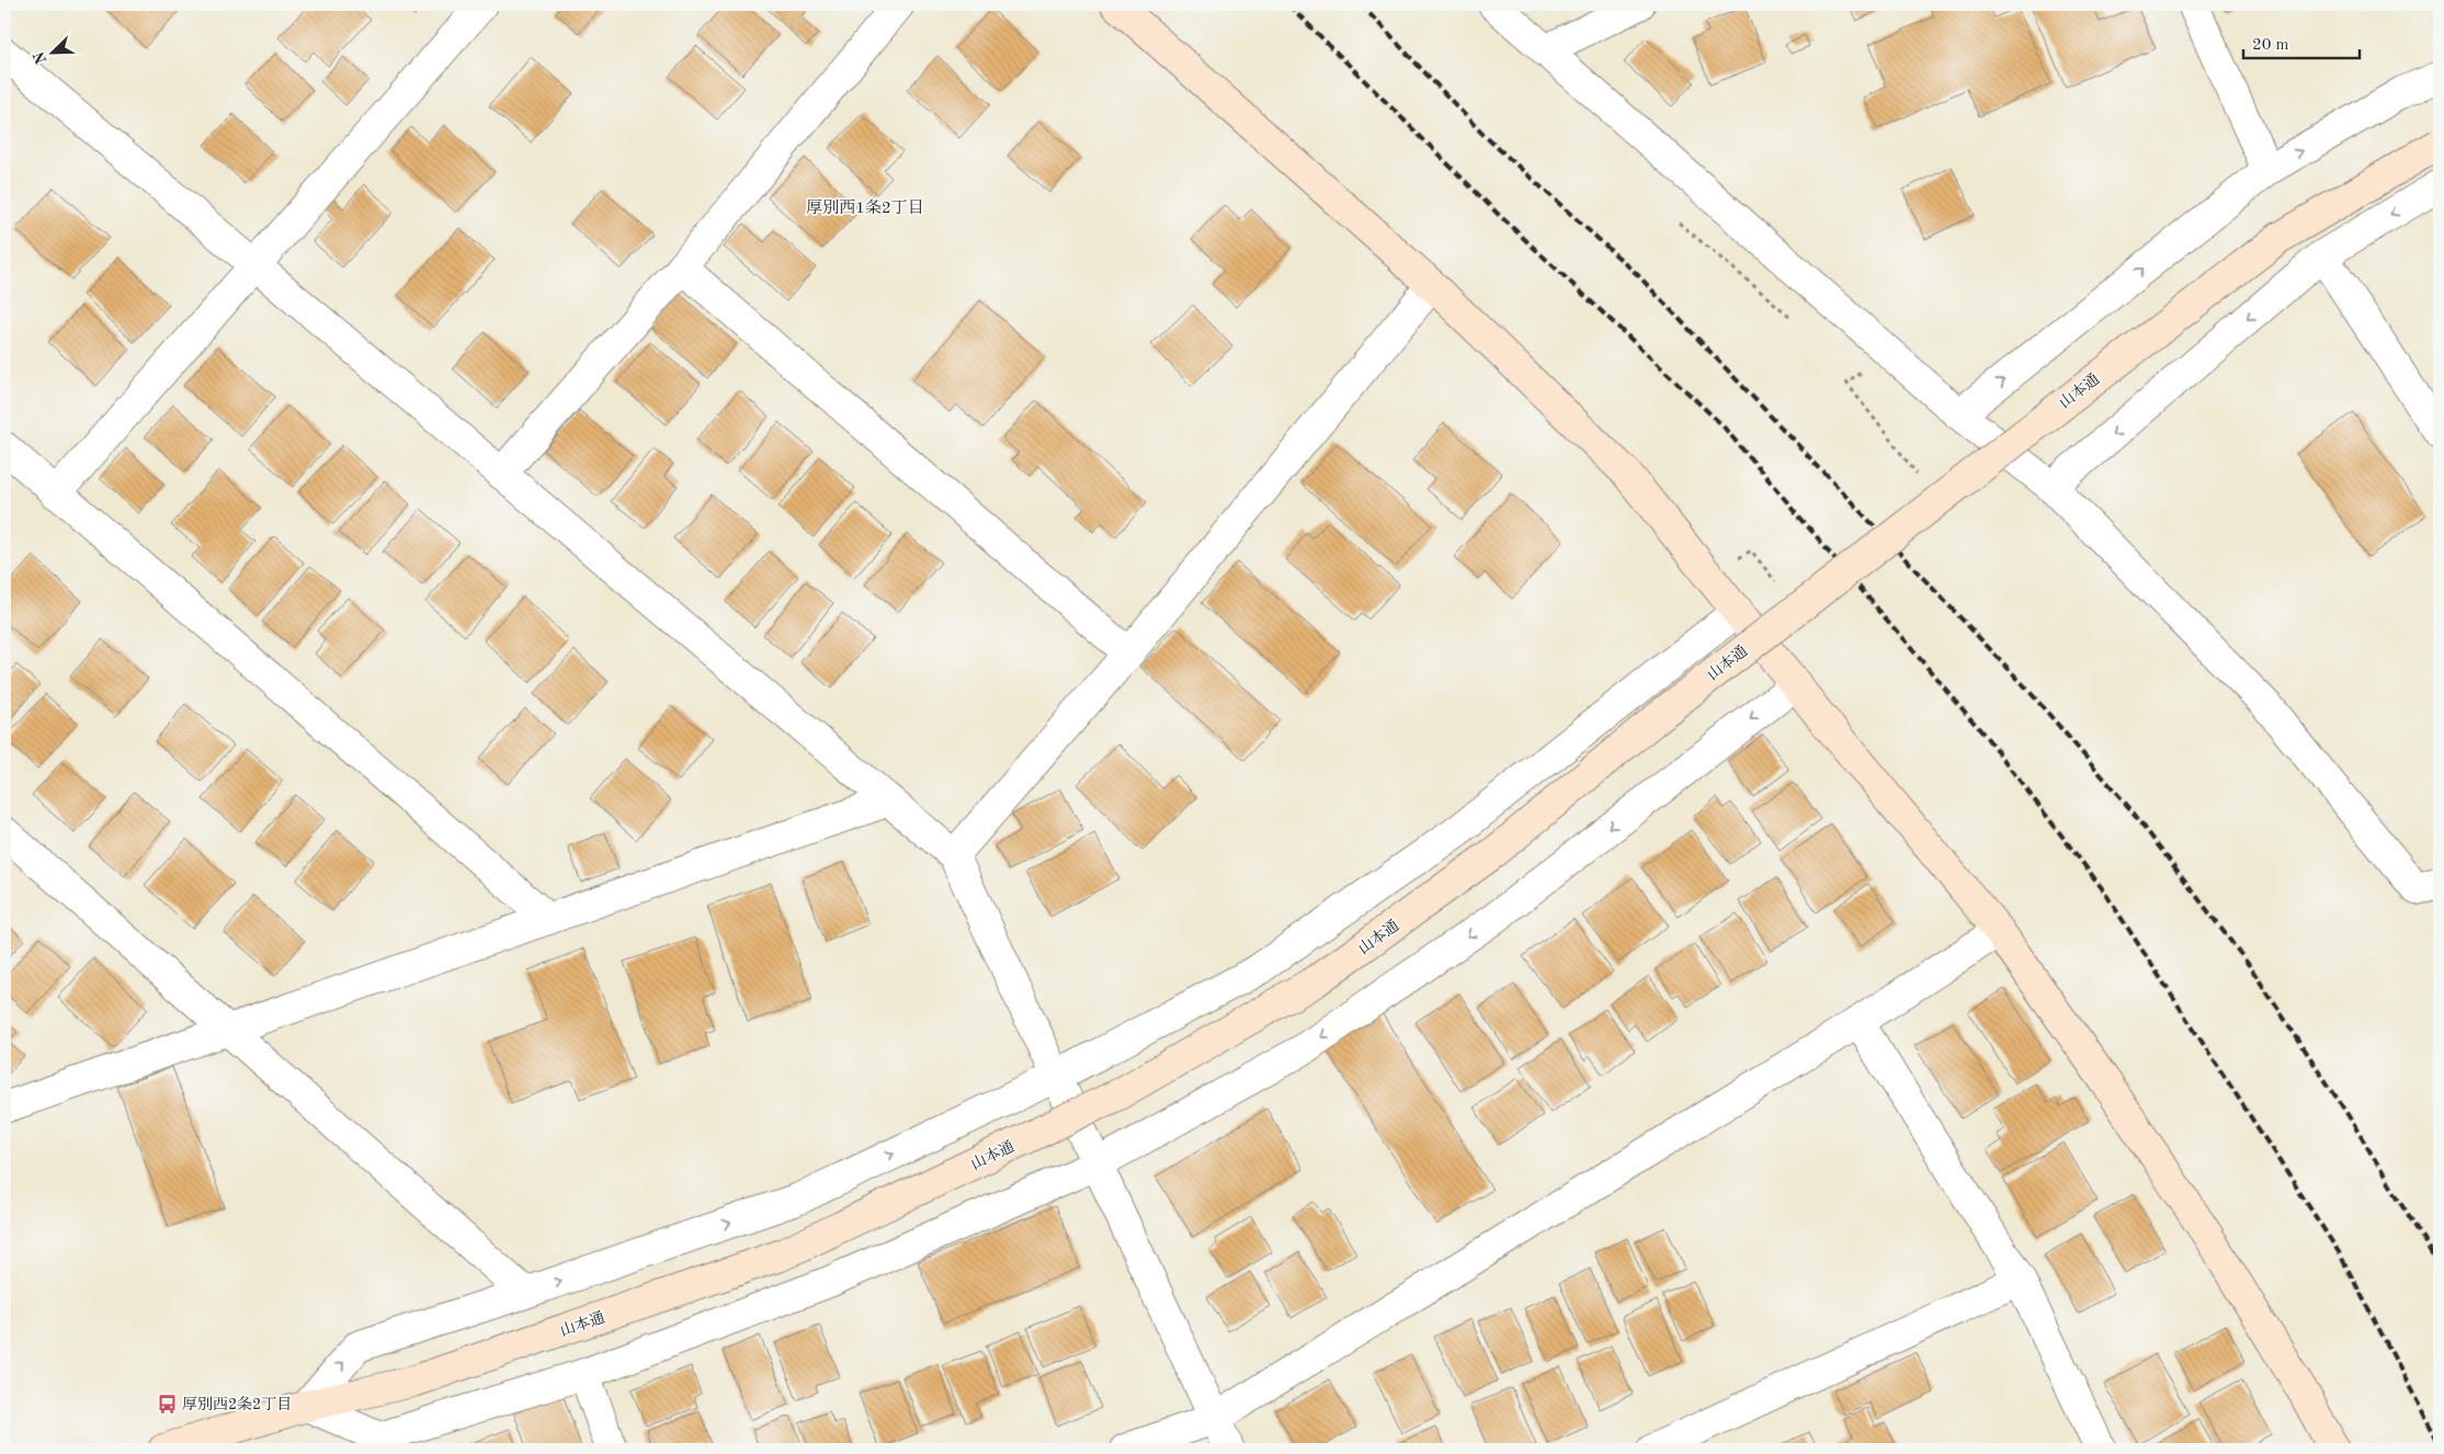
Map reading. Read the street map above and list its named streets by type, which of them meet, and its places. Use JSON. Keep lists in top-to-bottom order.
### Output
{
  "streets": {
    "street": ["山本通"]
  },
  "districts": ["厚別西1条2丁目"],
  "places": {
    "bus stop": ["厚別西2条2丁目"]
  },
  "scale_bar": "20 m",
  "north": "bottom left"
}
